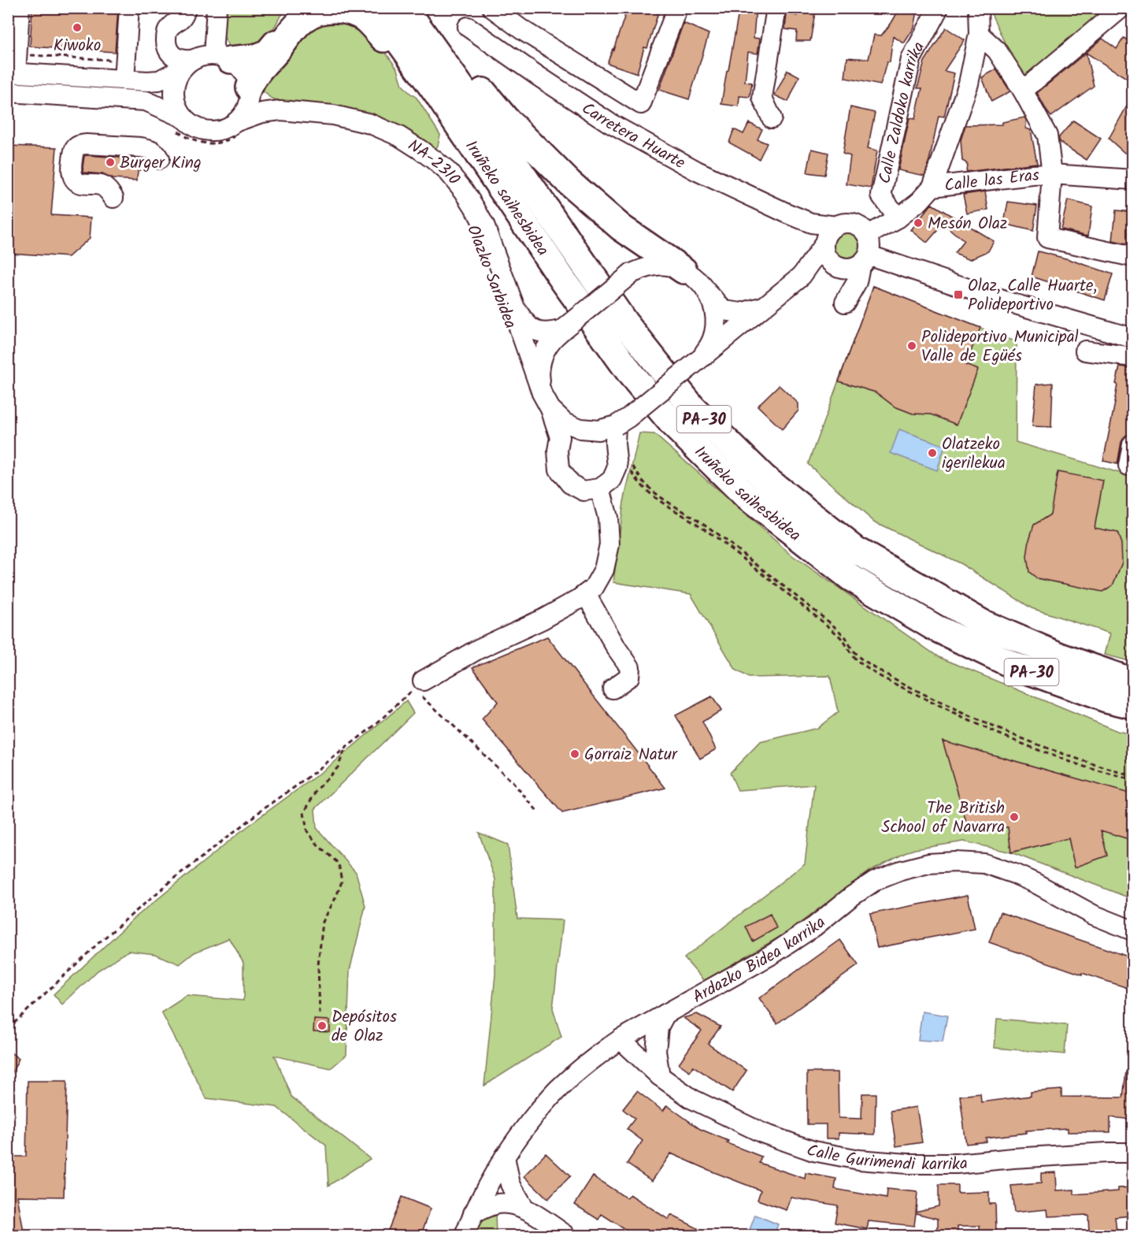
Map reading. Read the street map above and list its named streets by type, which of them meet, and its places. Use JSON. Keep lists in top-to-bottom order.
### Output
{
  "streets": {
    "highway": ["Iruñeko saihesbidea", "PA-30"],
    "street": [
      "Calle Zaldoko karrika",
      "Carretera Huarte",
      "NA-2310",
      "Calle las Eras",
      "Ardazko Bidea karrika",
      "Calle Gurimendi karrika"
    ]
  },
  "crossings": [
    ["Ardazko Bidea karrika", "Calle Gurimendi karrika"]
  ],
  "places": {
    "other": [
      "Kiwoko",
      "Burger King",
      "Mesón Olaz",
      "Polideportivo Municipal Valle de Egüés",
      "Olatzeko igerilekua",
      "Gorraiz Natur",
      "The British School of Navarra",
      "Depósitos de Olaz"
    ],
    "transit": ["Olaz, Calle Huarte, Polideportivo"]
  }
}
